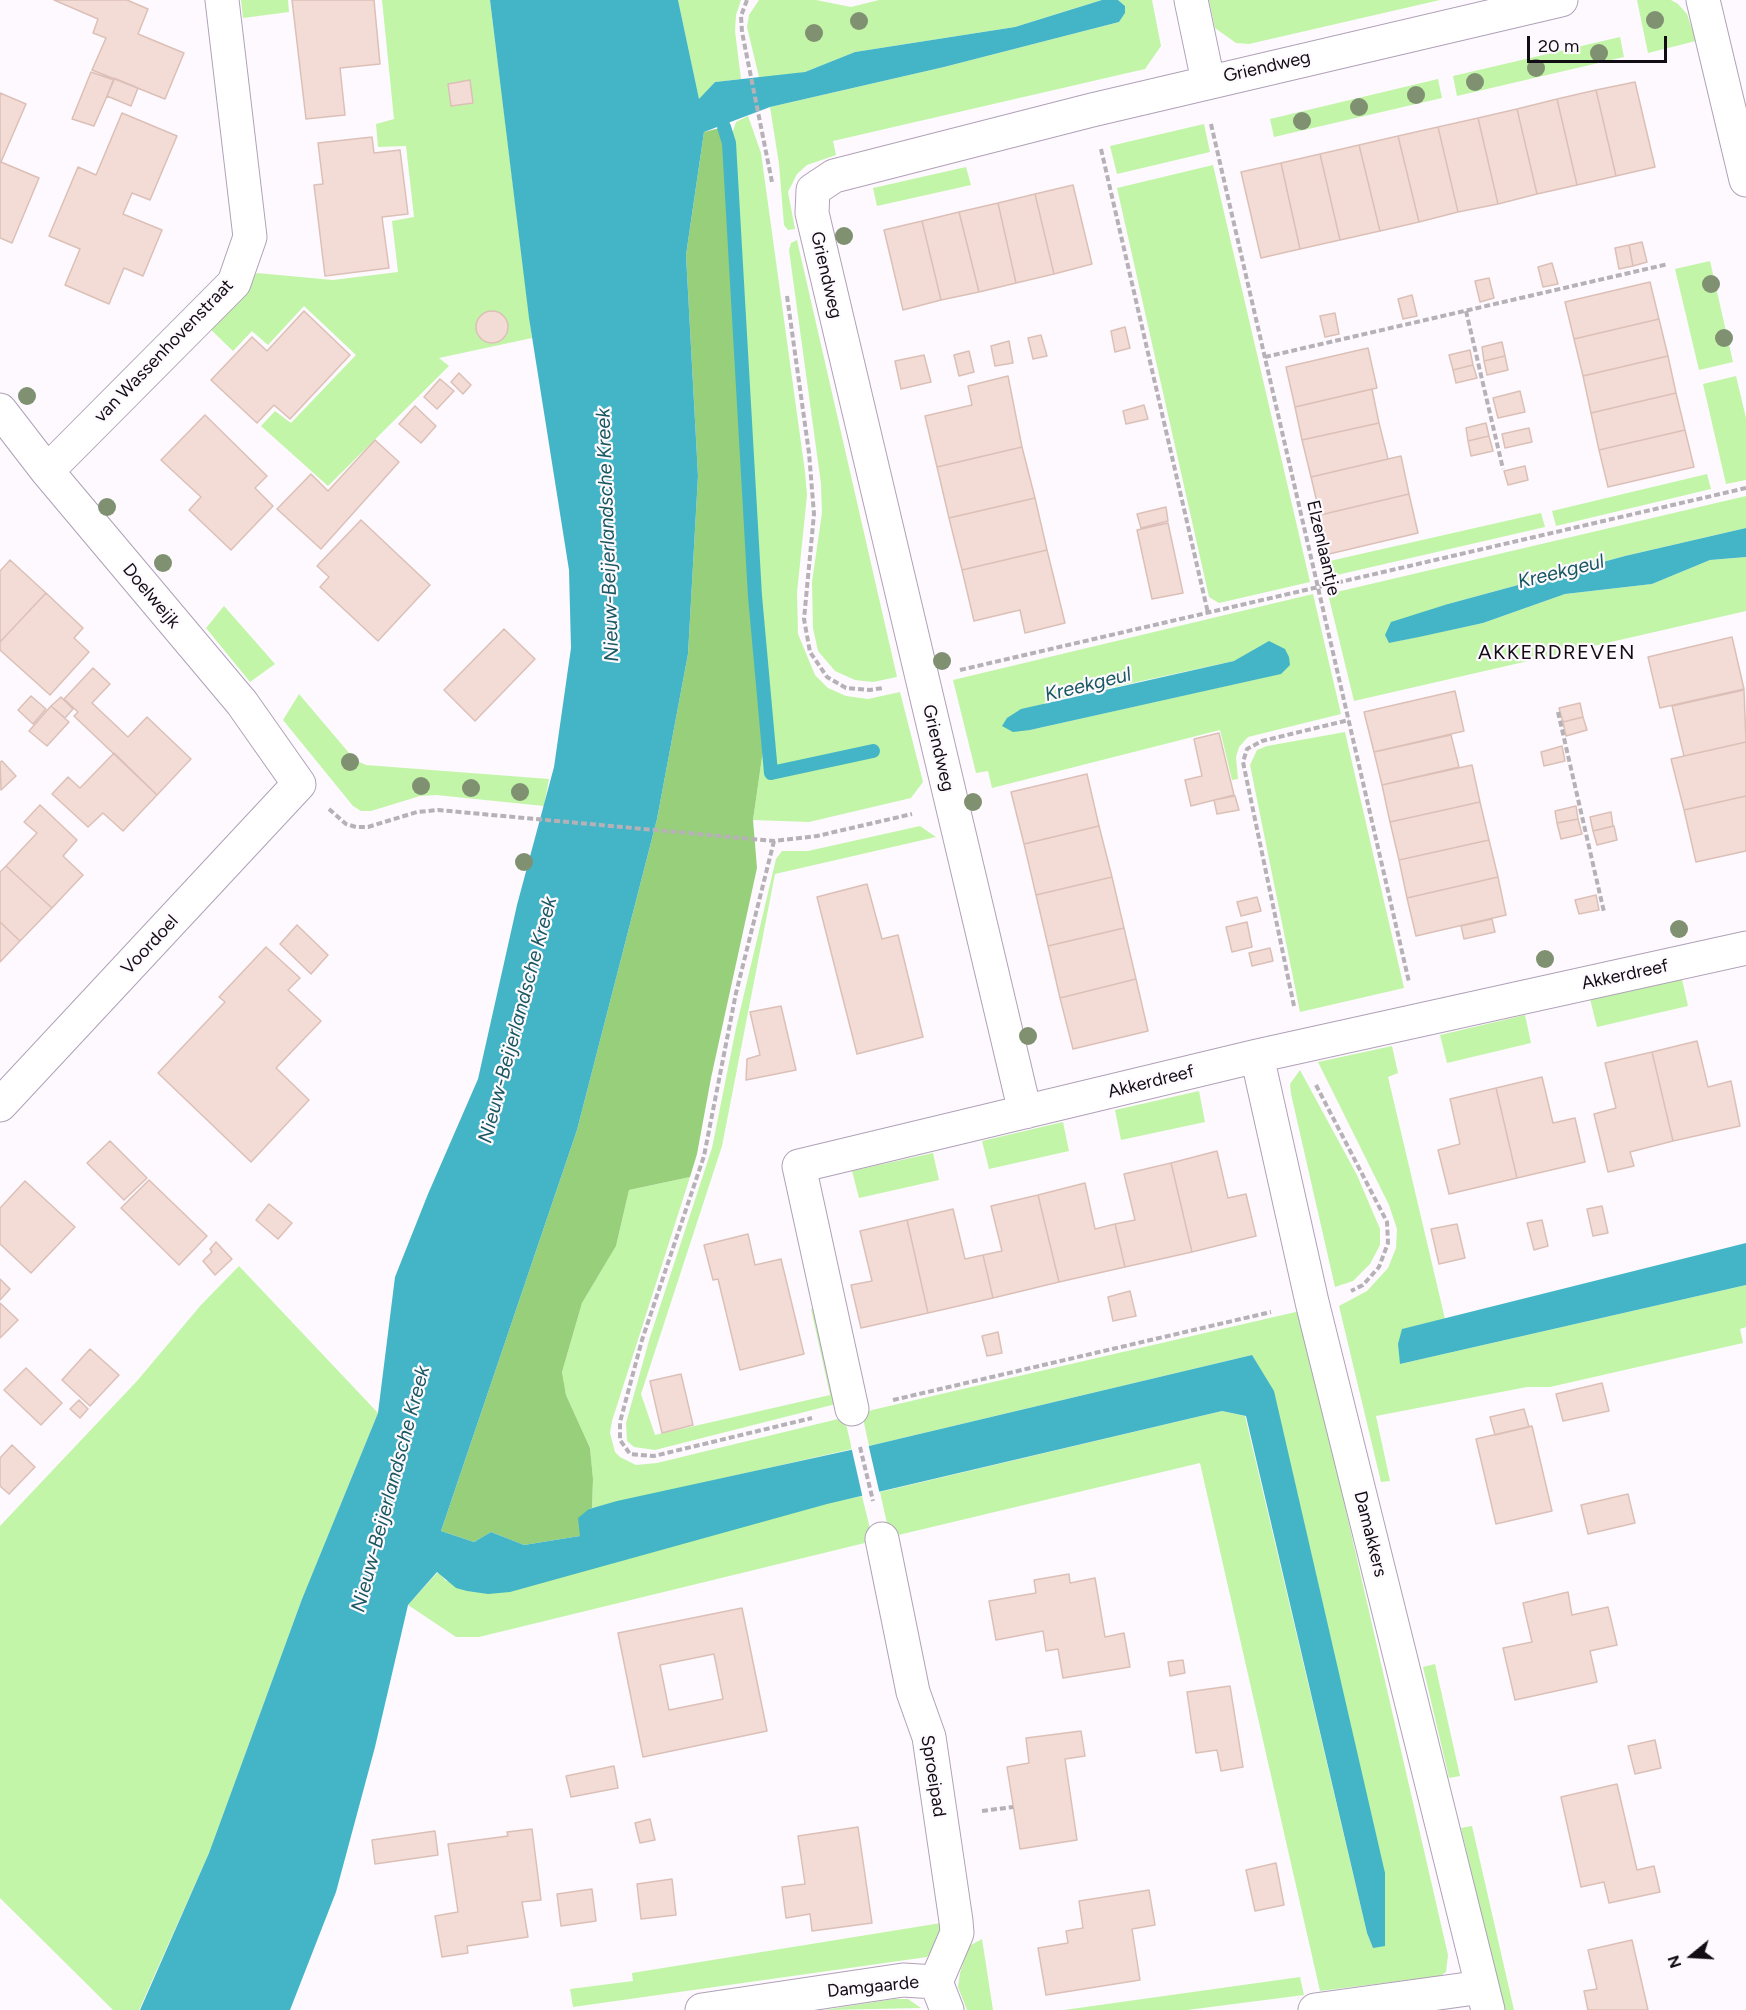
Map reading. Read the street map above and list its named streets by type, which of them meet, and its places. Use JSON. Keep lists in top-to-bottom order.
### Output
{
  "streets": {
    "street": [
      "Griendweg",
      "van Wassenhovenstraat",
      "Doelweijk",
      "Voordoel",
      "Akkerdreef",
      "Damakkers",
      "Sproeipad",
      "Damgaarde"
    ],
    "path": ["Elzenlaantje"]
  },
  "crossings": [
    ["Griendweg", "Elzenlaantje"],
    ["Griendweg", "Akkerdreef"],
    ["van Wassenhovenstraat", "Doelweijk"],
    ["Elzenlaantje", "Akkerdreef"],
    ["Doelweijk", "Voordoel"],
    ["Akkerdreef", "Damakkers"],
    ["Sproeipad", "Damgaarde"]
  ],
  "districts": ["AKKERDREVEN"],
  "water": ["Nieuw-Beijerlandsche Kreek", "Kreekgeul"],
  "scale_bar": "20 m",
  "north": "left"
}
